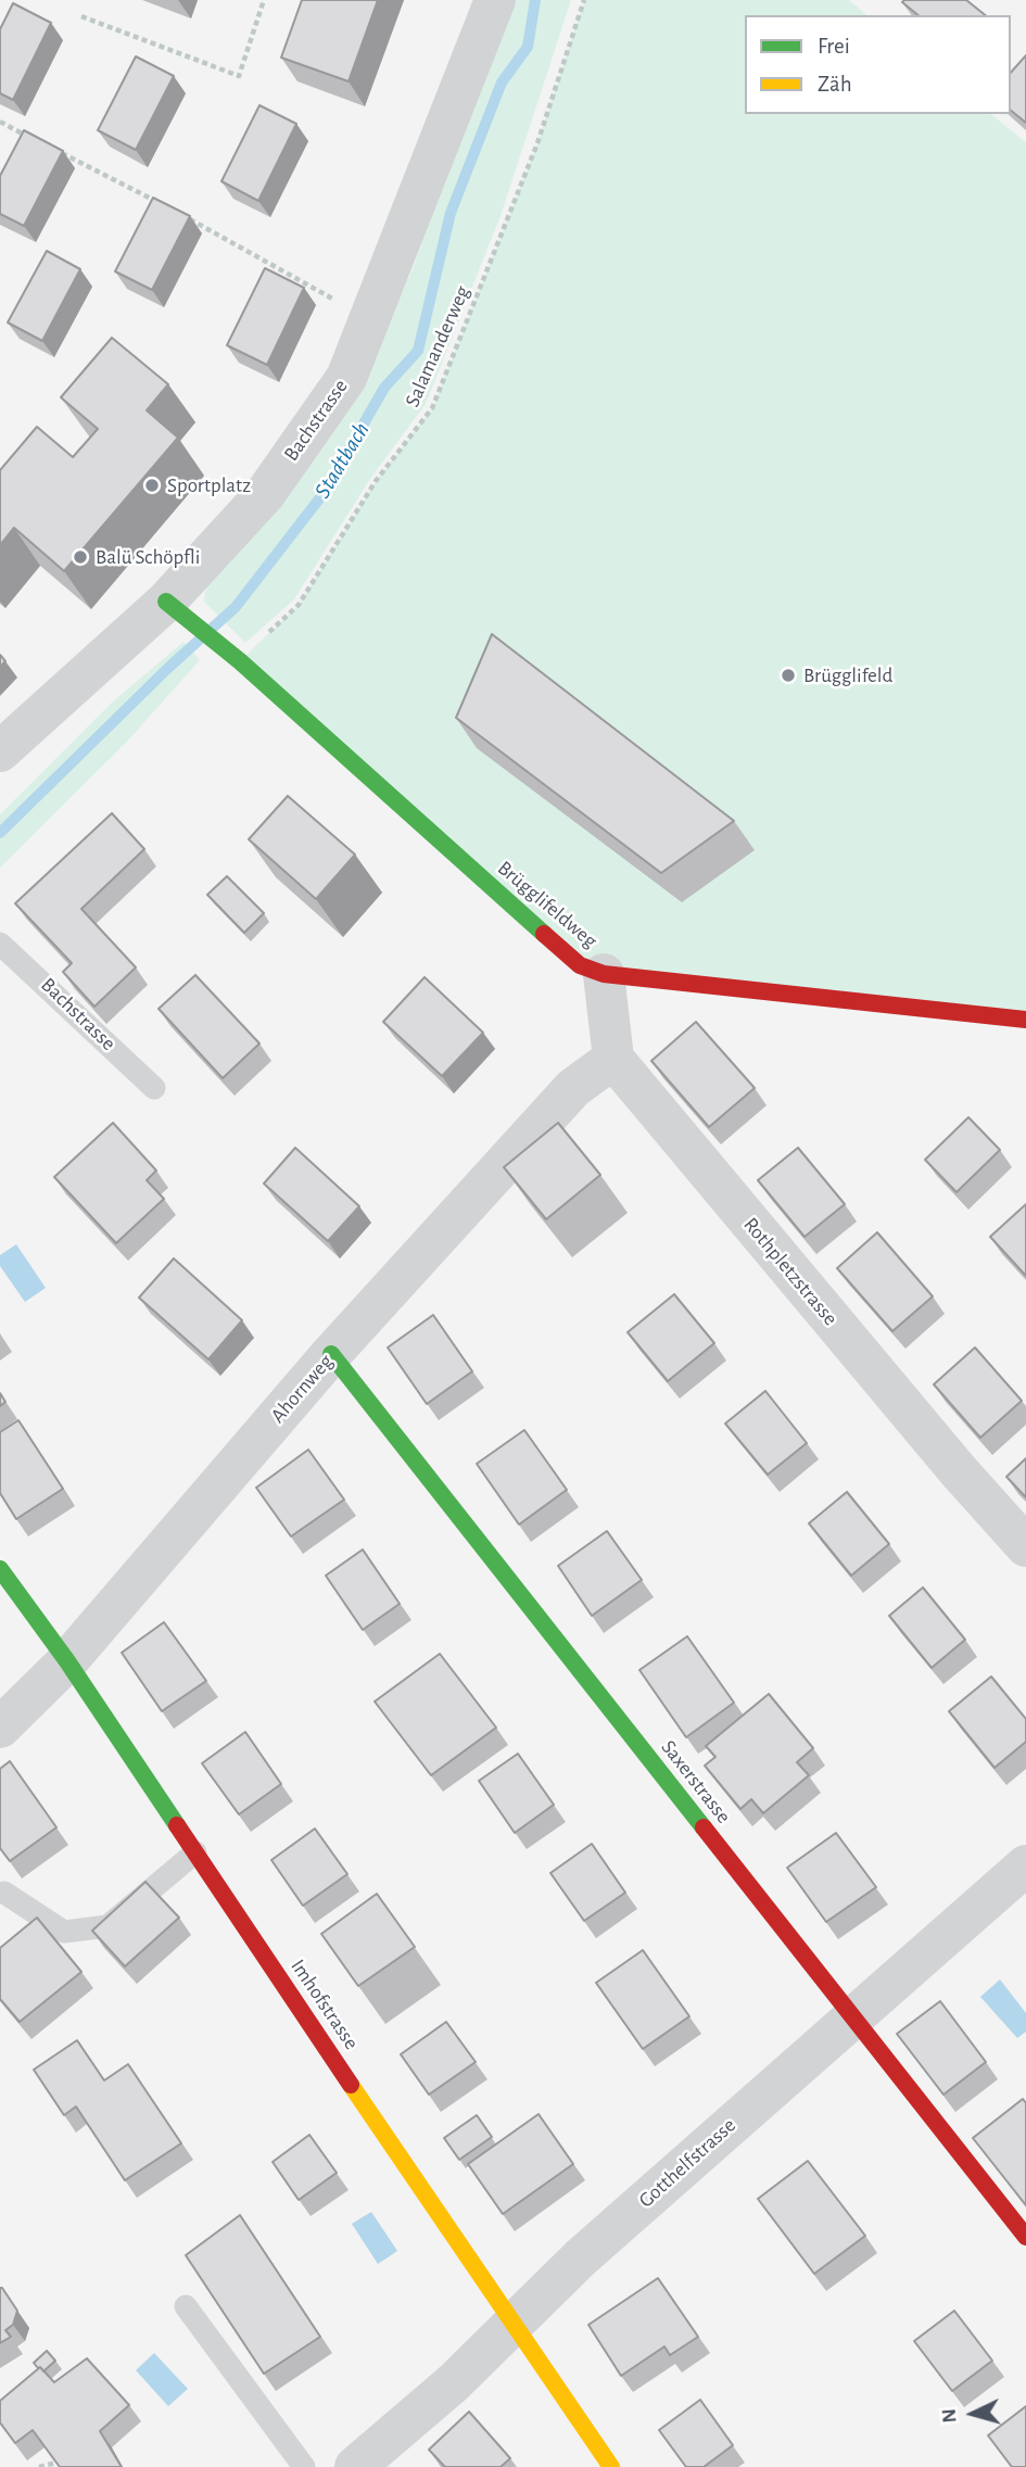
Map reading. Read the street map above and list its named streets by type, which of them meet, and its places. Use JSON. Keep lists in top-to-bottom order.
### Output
{
  "streets": {
    "street": [
      "Bachstrasse",
      "Brügglifeldweg",
      "Rothpletzstrasse",
      "Ahornweg",
      "Saxerstrasse",
      "Imhofstrasse",
      "Gotthelfstrasse"
    ],
    "path": ["Salamanderweg"]
  },
  "crossings": [
    ["Salamanderweg", "Brügglifeldweg"],
    ["Bachstrasse", "Brügglifeldweg"],
    ["Rothpletzstrasse", "Ahornweg"],
    ["Ahornweg", "Saxerstrasse"],
    ["Ahornweg", "Imhofstrasse"],
    ["Saxerstrasse", "Gotthelfstrasse"],
    ["Imhofstrasse", "Gotthelfstrasse"]
  ],
  "water": ["Stadtbach"],
  "places": ["Sportplatz", "Balü Schöpfli", "Brügglifeld"],
  "legend": ["Frei", "Zäh"],
  "north": "left"
}
